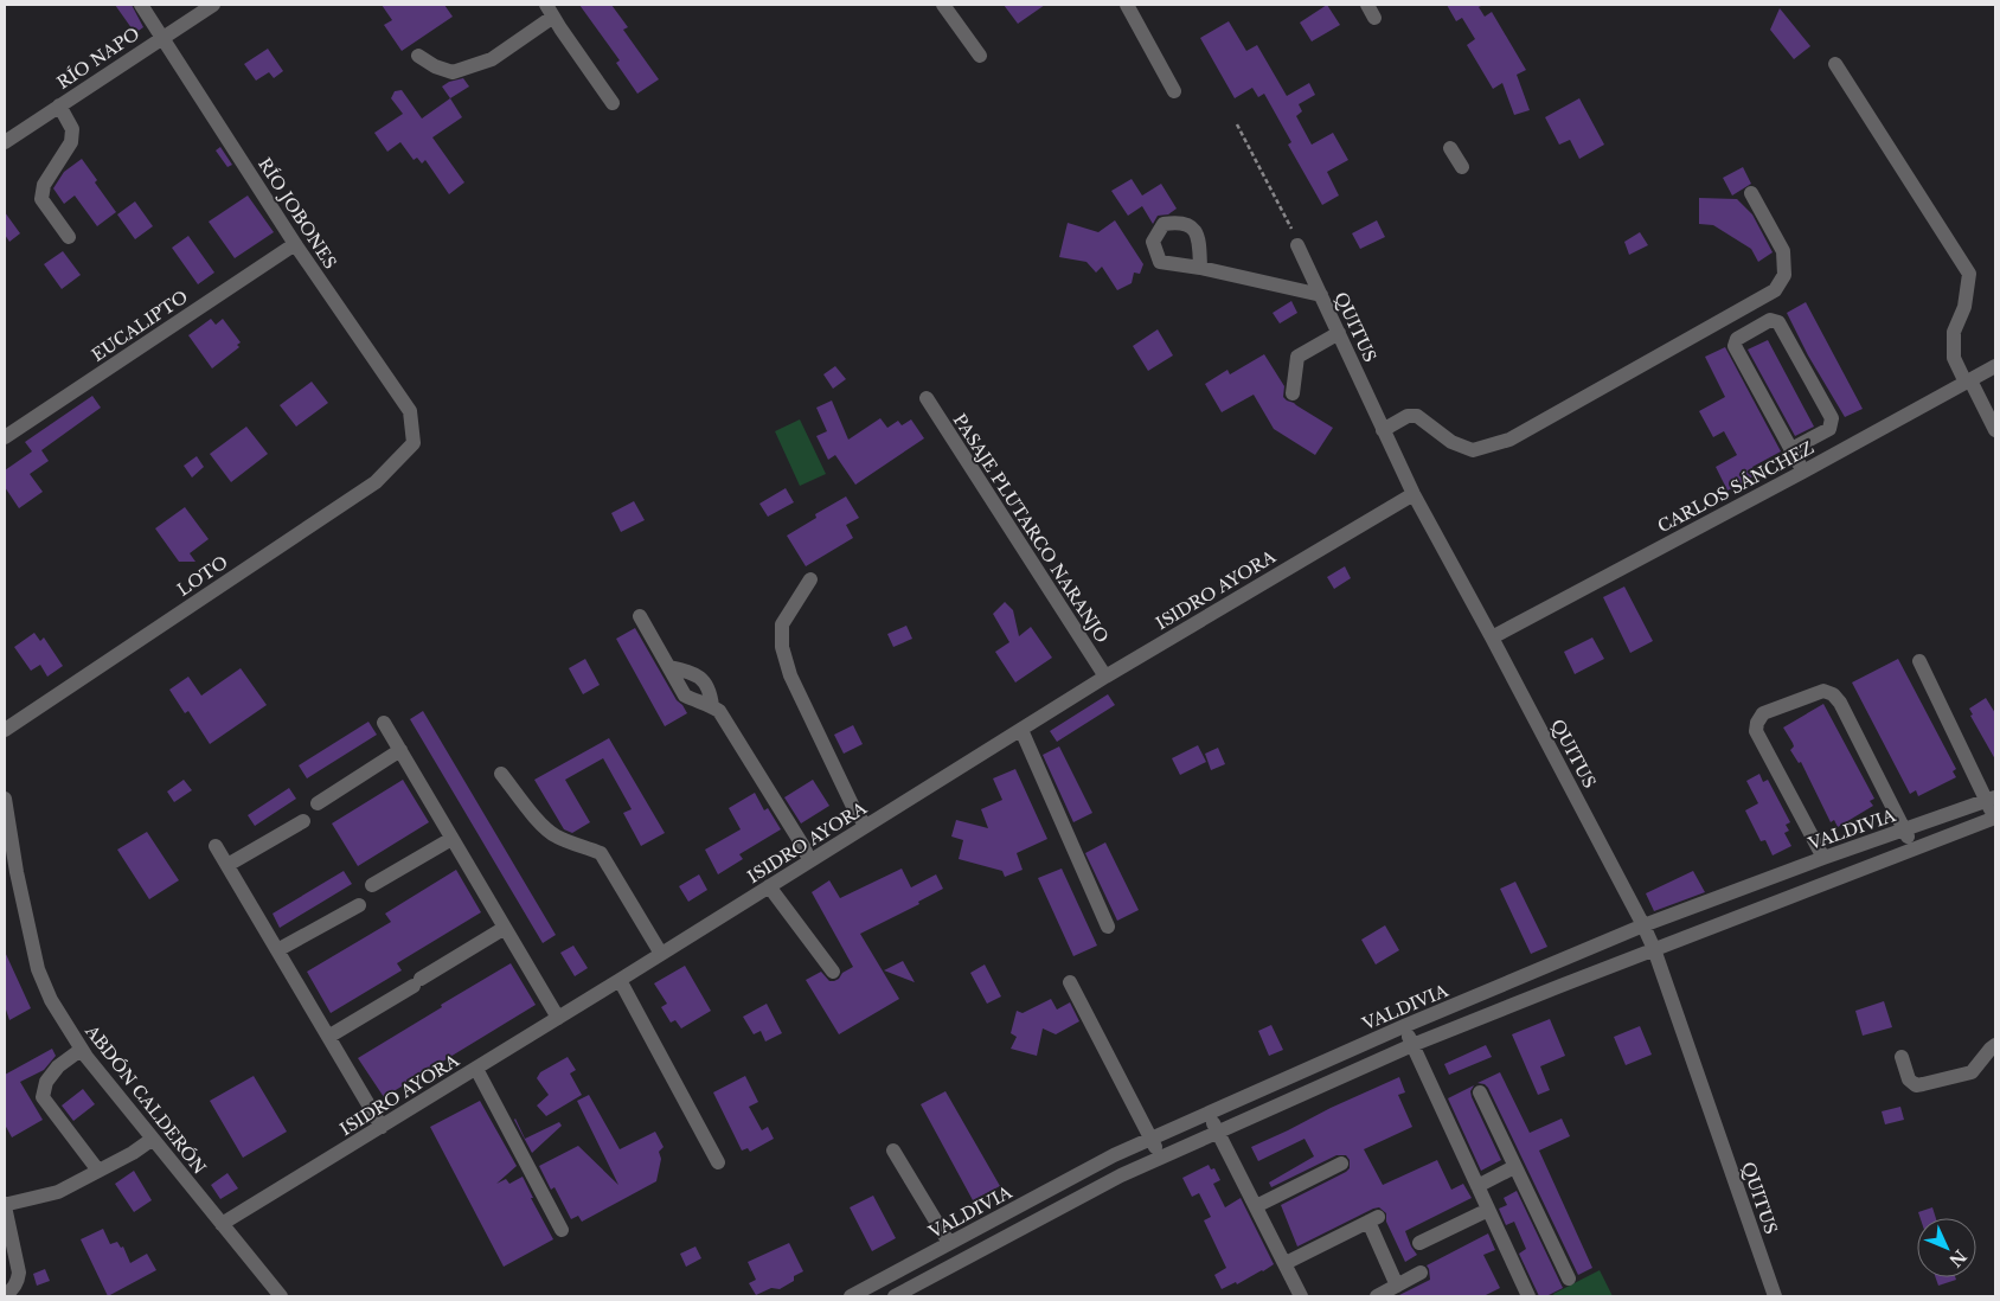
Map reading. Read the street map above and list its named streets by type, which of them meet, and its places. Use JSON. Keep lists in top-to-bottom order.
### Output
{
  "streets": {
    "street": [
      "RÍO NAPO",
      "RÍO JOBONES",
      "EUCALIPTO",
      "QUITUS",
      "CARLOS SÁNCHEZ",
      "PASAJE PLUTARCO NARANJO",
      "LOTO",
      "ISIDRO AYORA",
      "VALDIVIA",
      "ABDÓN CALDERÓN"
    ]
  },
  "crossings": [
    ["RÍO NAPO", "RÍO JOBONES"],
    ["RÍO JOBONES", "EUCALIPTO"],
    ["RÍO JOBONES", "LOTO"],
    ["QUITUS", "CARLOS SÁNCHEZ"],
    ["QUITUS", "ISIDRO AYORA"],
    ["QUITUS", "VALDIVIA"],
    ["PASAJE PLUTARCO NARANJO", "ISIDRO AYORA"],
    ["ISIDRO AYORA", "ABDÓN CALDERÓN"]
  ],
  "north": "bottom right"
}
